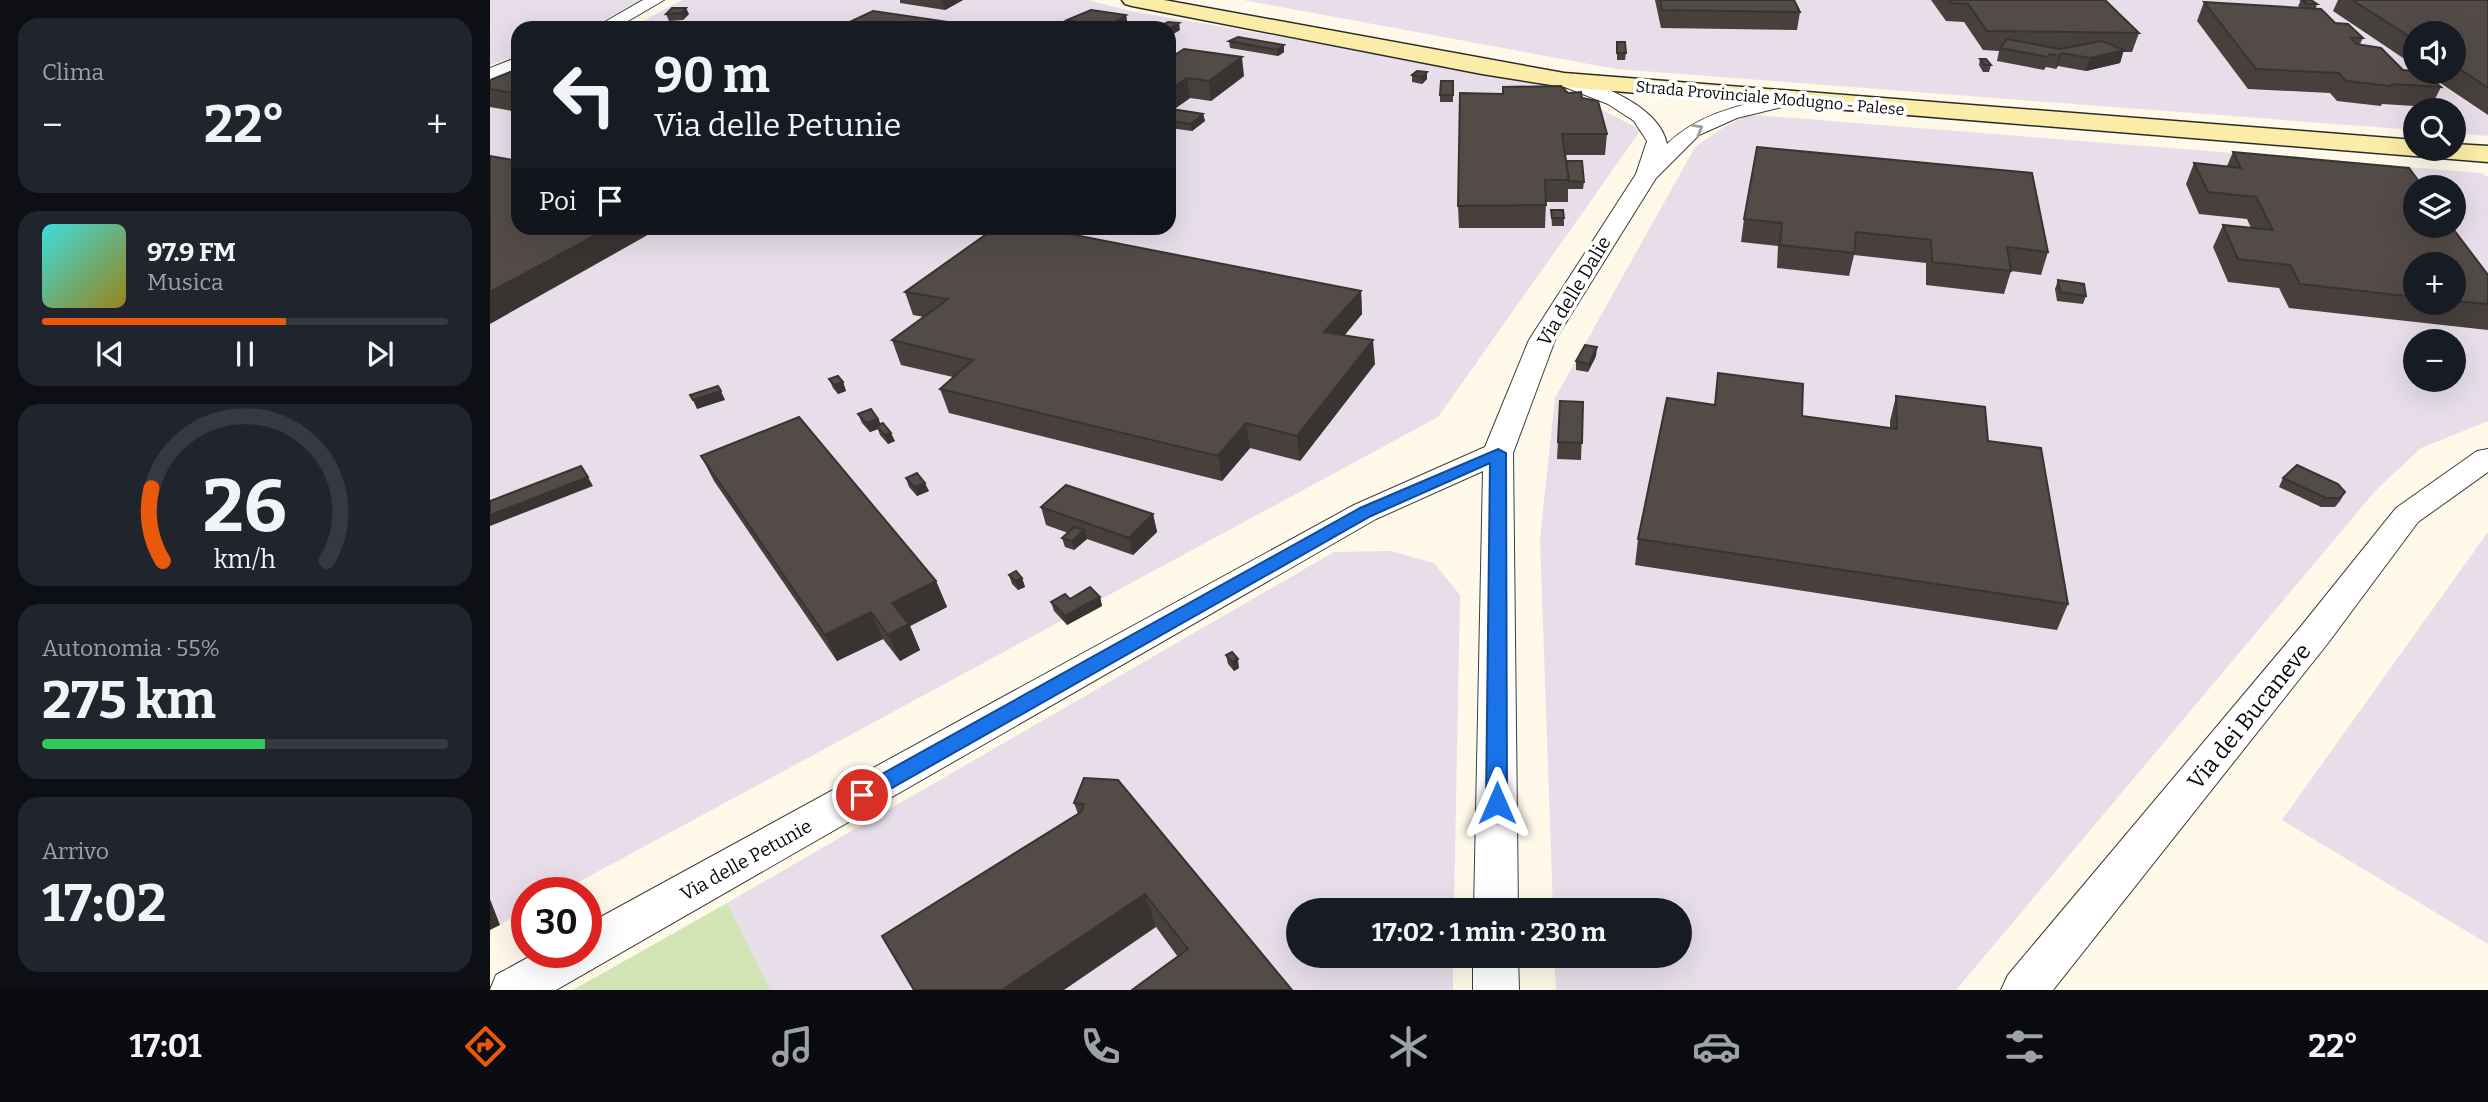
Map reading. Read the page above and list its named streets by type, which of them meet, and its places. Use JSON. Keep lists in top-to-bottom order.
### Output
{
  "streets": {
    "main road": ["Strada Provinciale Modugno - Palese"],
    "street": ["Via delle Dalie", "Via dei Bucaneve", "Via delle Petunie"]
  },
  "crossings": [
    ["Strada Provinciale Modugno - Palese", "Via delle Dalie"],
    ["Via delle Dalie", "Via delle Petunie"]
  ],
  "page": {
    "tile": [
      "Clima",
      ["Autonomia · 55%", "275 km"],
      ["Arrivo", "17:02"]
    ],
    "map_buttons": ["+", "−"],
    "turn": ["90 m", "Via delle Petunie"],
    "heat": ["−", "22°", "+"],
    "then": "Poi",
    "song": ["97.9 FM", "Musica"],
    "limit": "30",
    "trip": "17:02 · 1 min · 230 m",
    "tabs": ["17:01", "22°"],
    "gauge": ["26", "km/h"]
  }
}
